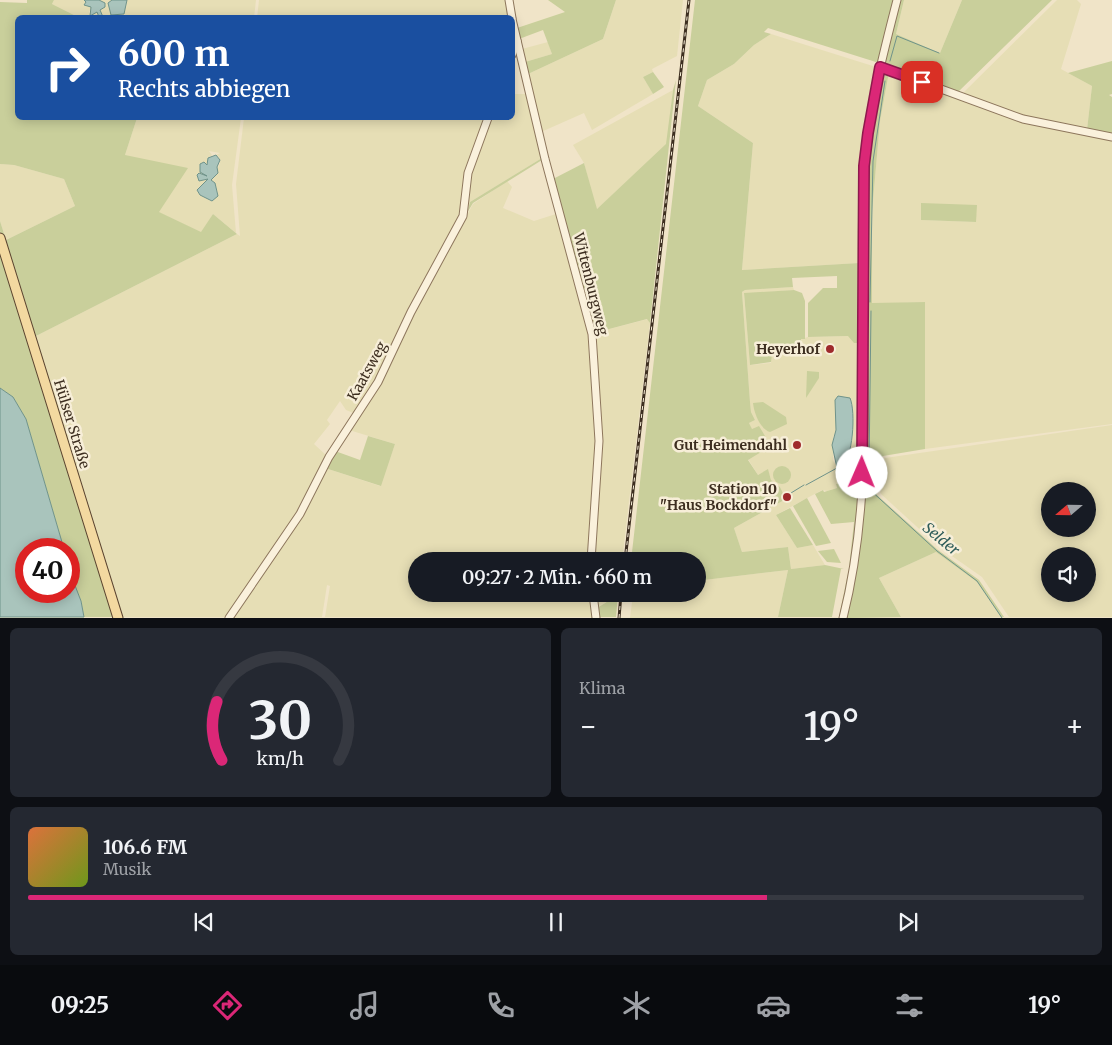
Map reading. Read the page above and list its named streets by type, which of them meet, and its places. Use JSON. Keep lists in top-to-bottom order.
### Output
{
  "streets": {
    "main road": ["Hülser Straße"],
    "street": ["Wittenburgweg", "Kaatsweg"]
  },
  "water": ["Selder"],
  "places": ["Heyerhof", "Gut Heimendahl", "Station 10 \"Haus Bockdorf\""],
  "north": "left",
  "page": {
    "turn": ["600 m", "Rechts abbiegen"],
    "limit": "40",
    "trip": "09:27 · 2 Min. · 660 m",
    "tile": "Klima",
    "heat": ["−", "19°", "+"],
    "song": ["106.6 FM", "Musik"],
    "tabs": ["09:25", "19°"],
    "gauge": ["30", "km/h"]
  }
}
